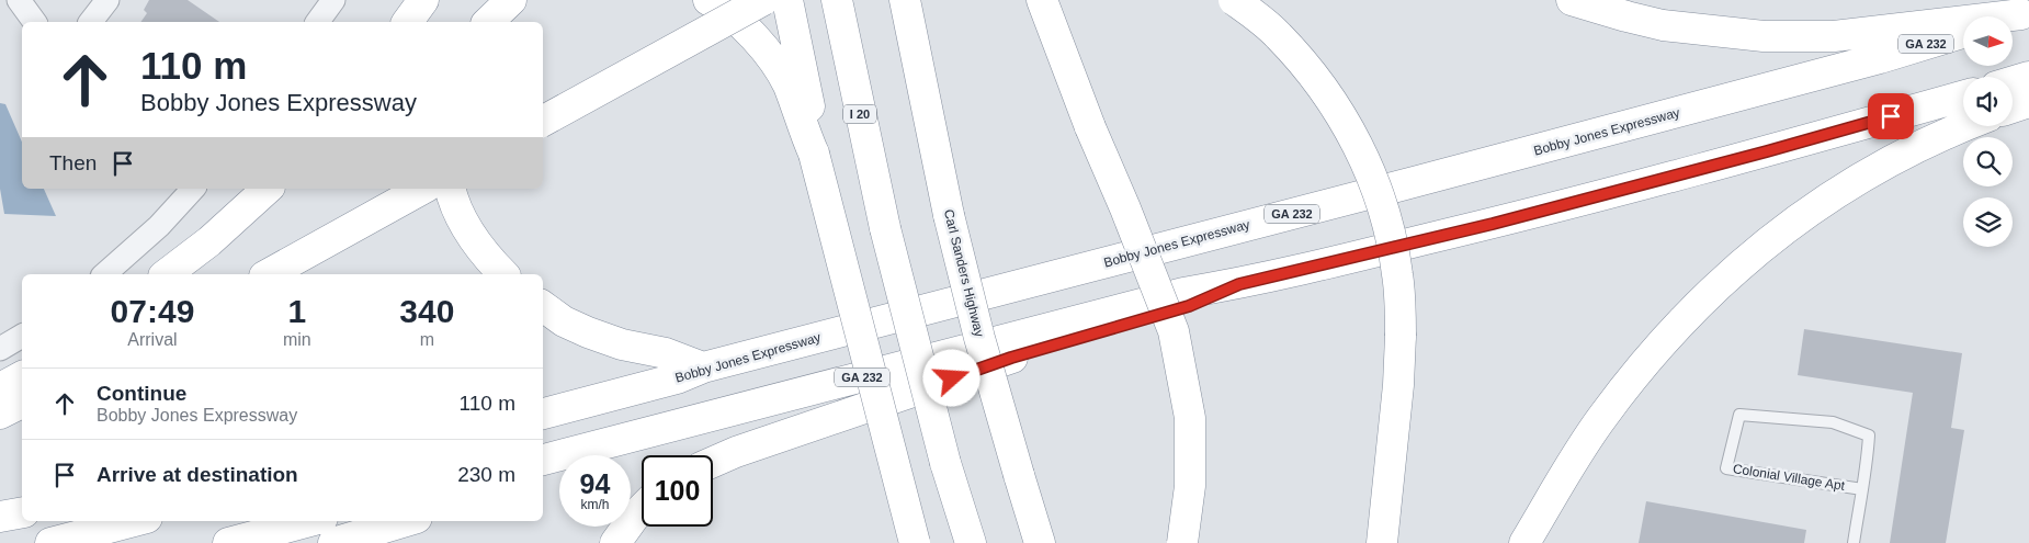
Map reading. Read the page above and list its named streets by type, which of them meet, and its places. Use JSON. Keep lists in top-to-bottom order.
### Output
{
  "streets": {
    "highway": [
      "GA 232",
      "I 20",
      "Bobby Jones Expressway",
      "Carl Sanders Highway"
    ],
    "lane": ["Colonial Village Apt"]
  },
  "north": "right",
  "page": {
    "turn": ["110 m", "Bobby Jones Expressway"],
    "then": "Then",
    "eta": [
      "07:49",
      "Arrival",
      "1",
      "min",
      "340",
      "m"
    ],
    "list": [
      {
        "name": "Continue",
        "note": "Bobby Jones Expressway",
        "value": "110 m"
      },
      {
        "name": "Arrive at destination",
        "value": "230 m"
      }
    ],
    "speed": "94 km/h",
    "limit": "100"
  }
}
